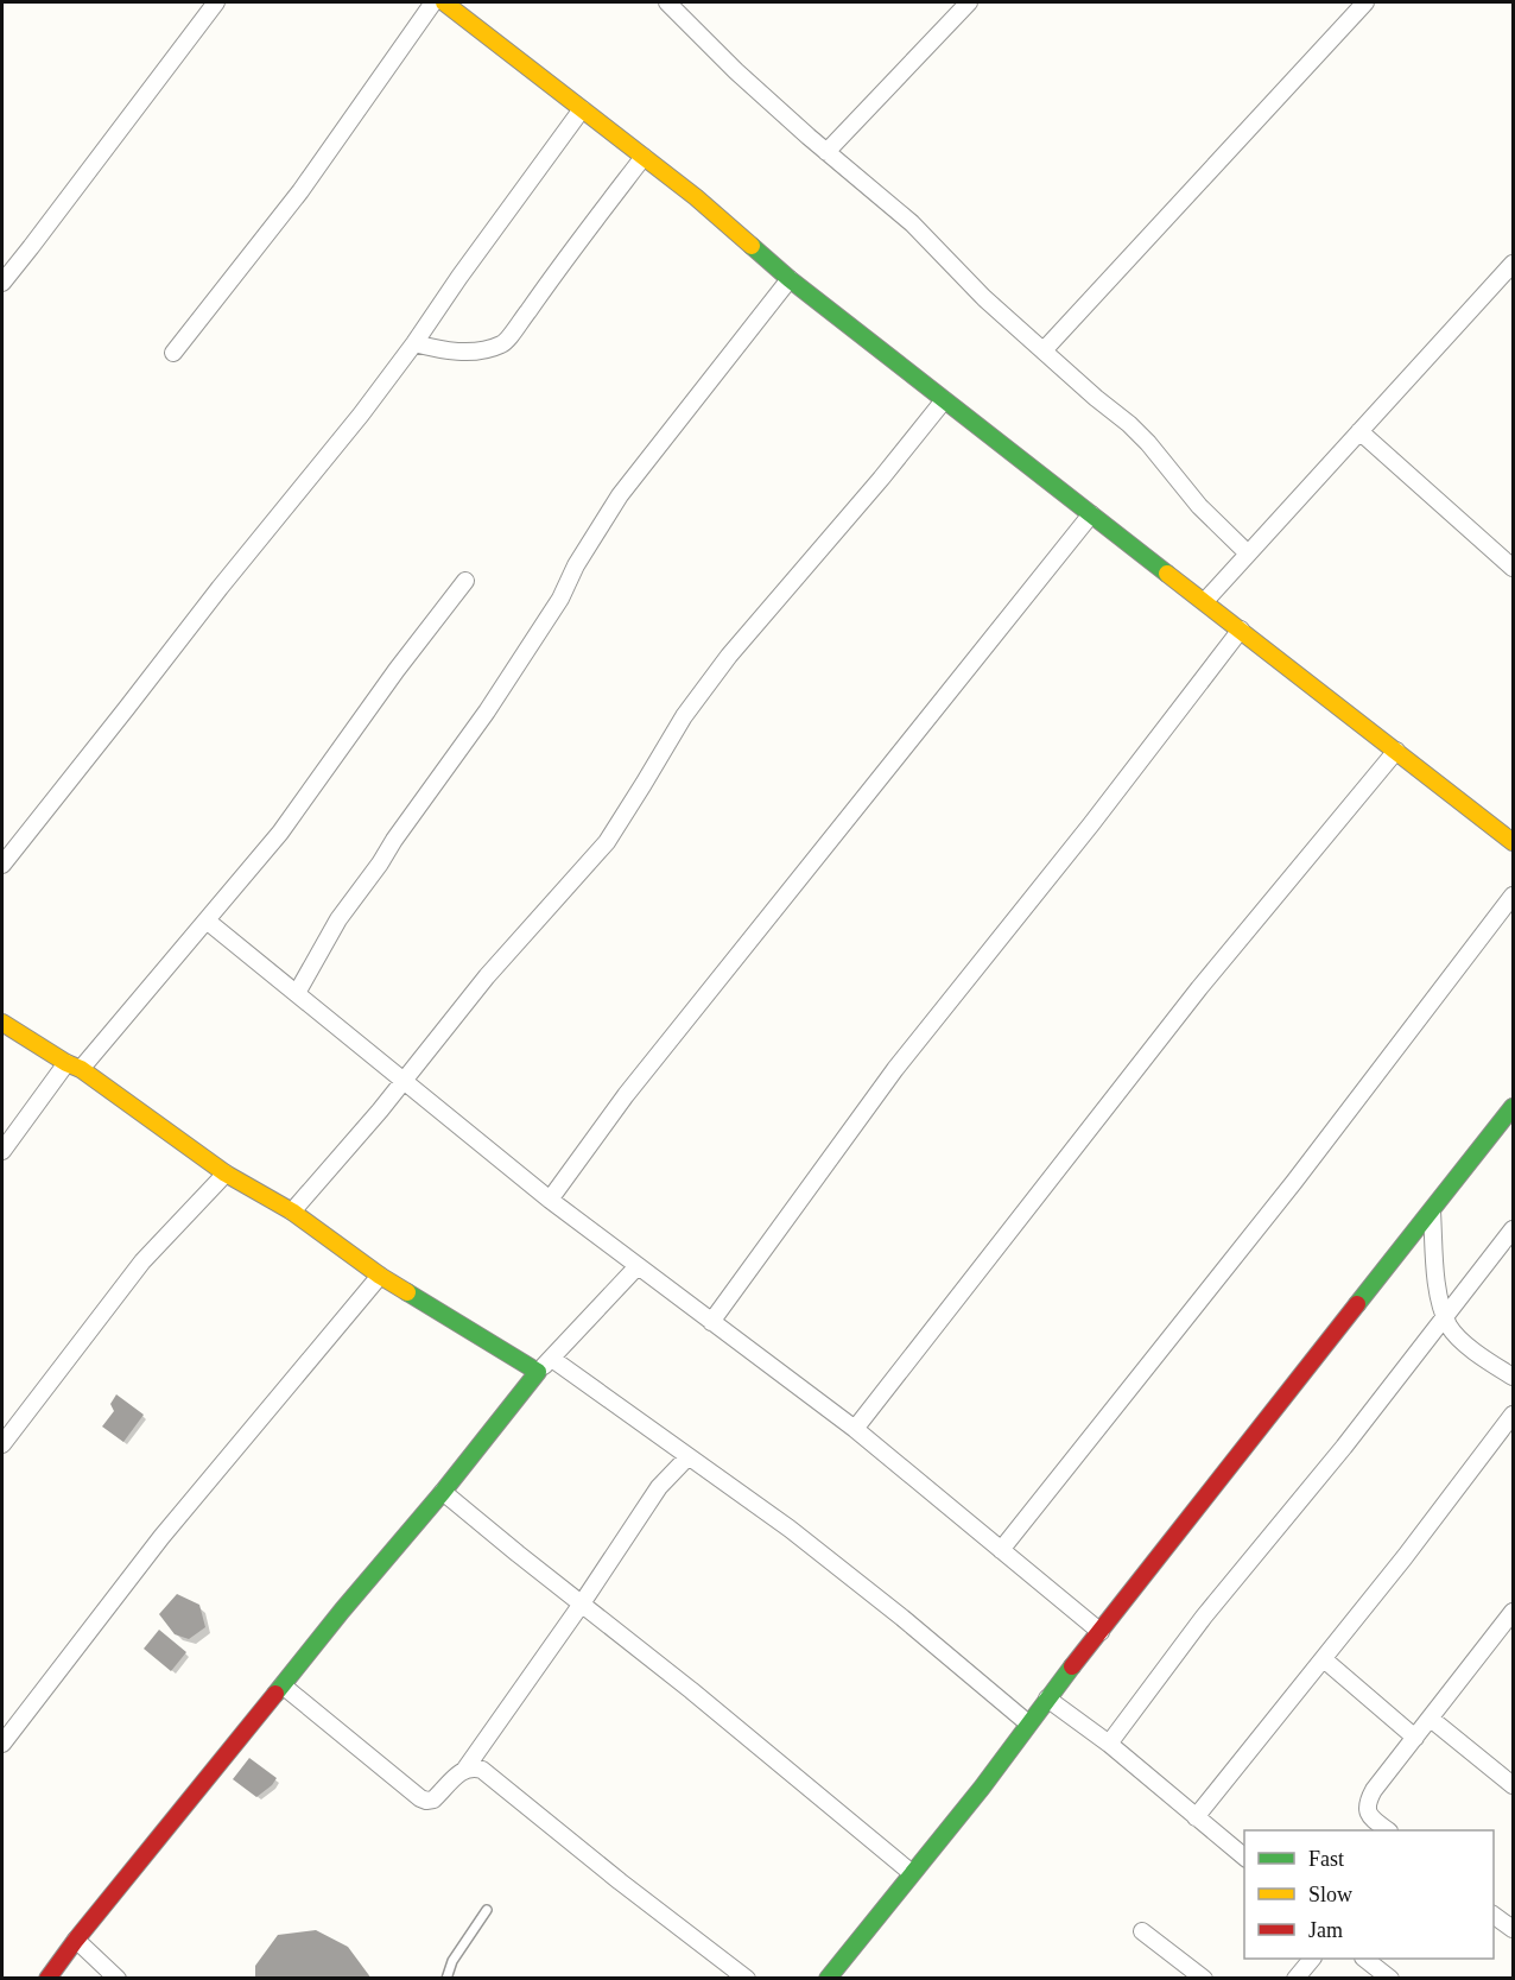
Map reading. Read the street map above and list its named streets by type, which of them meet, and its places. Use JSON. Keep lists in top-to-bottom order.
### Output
{
  "legend": ["Fast", "Slow", "Jam"]
}
